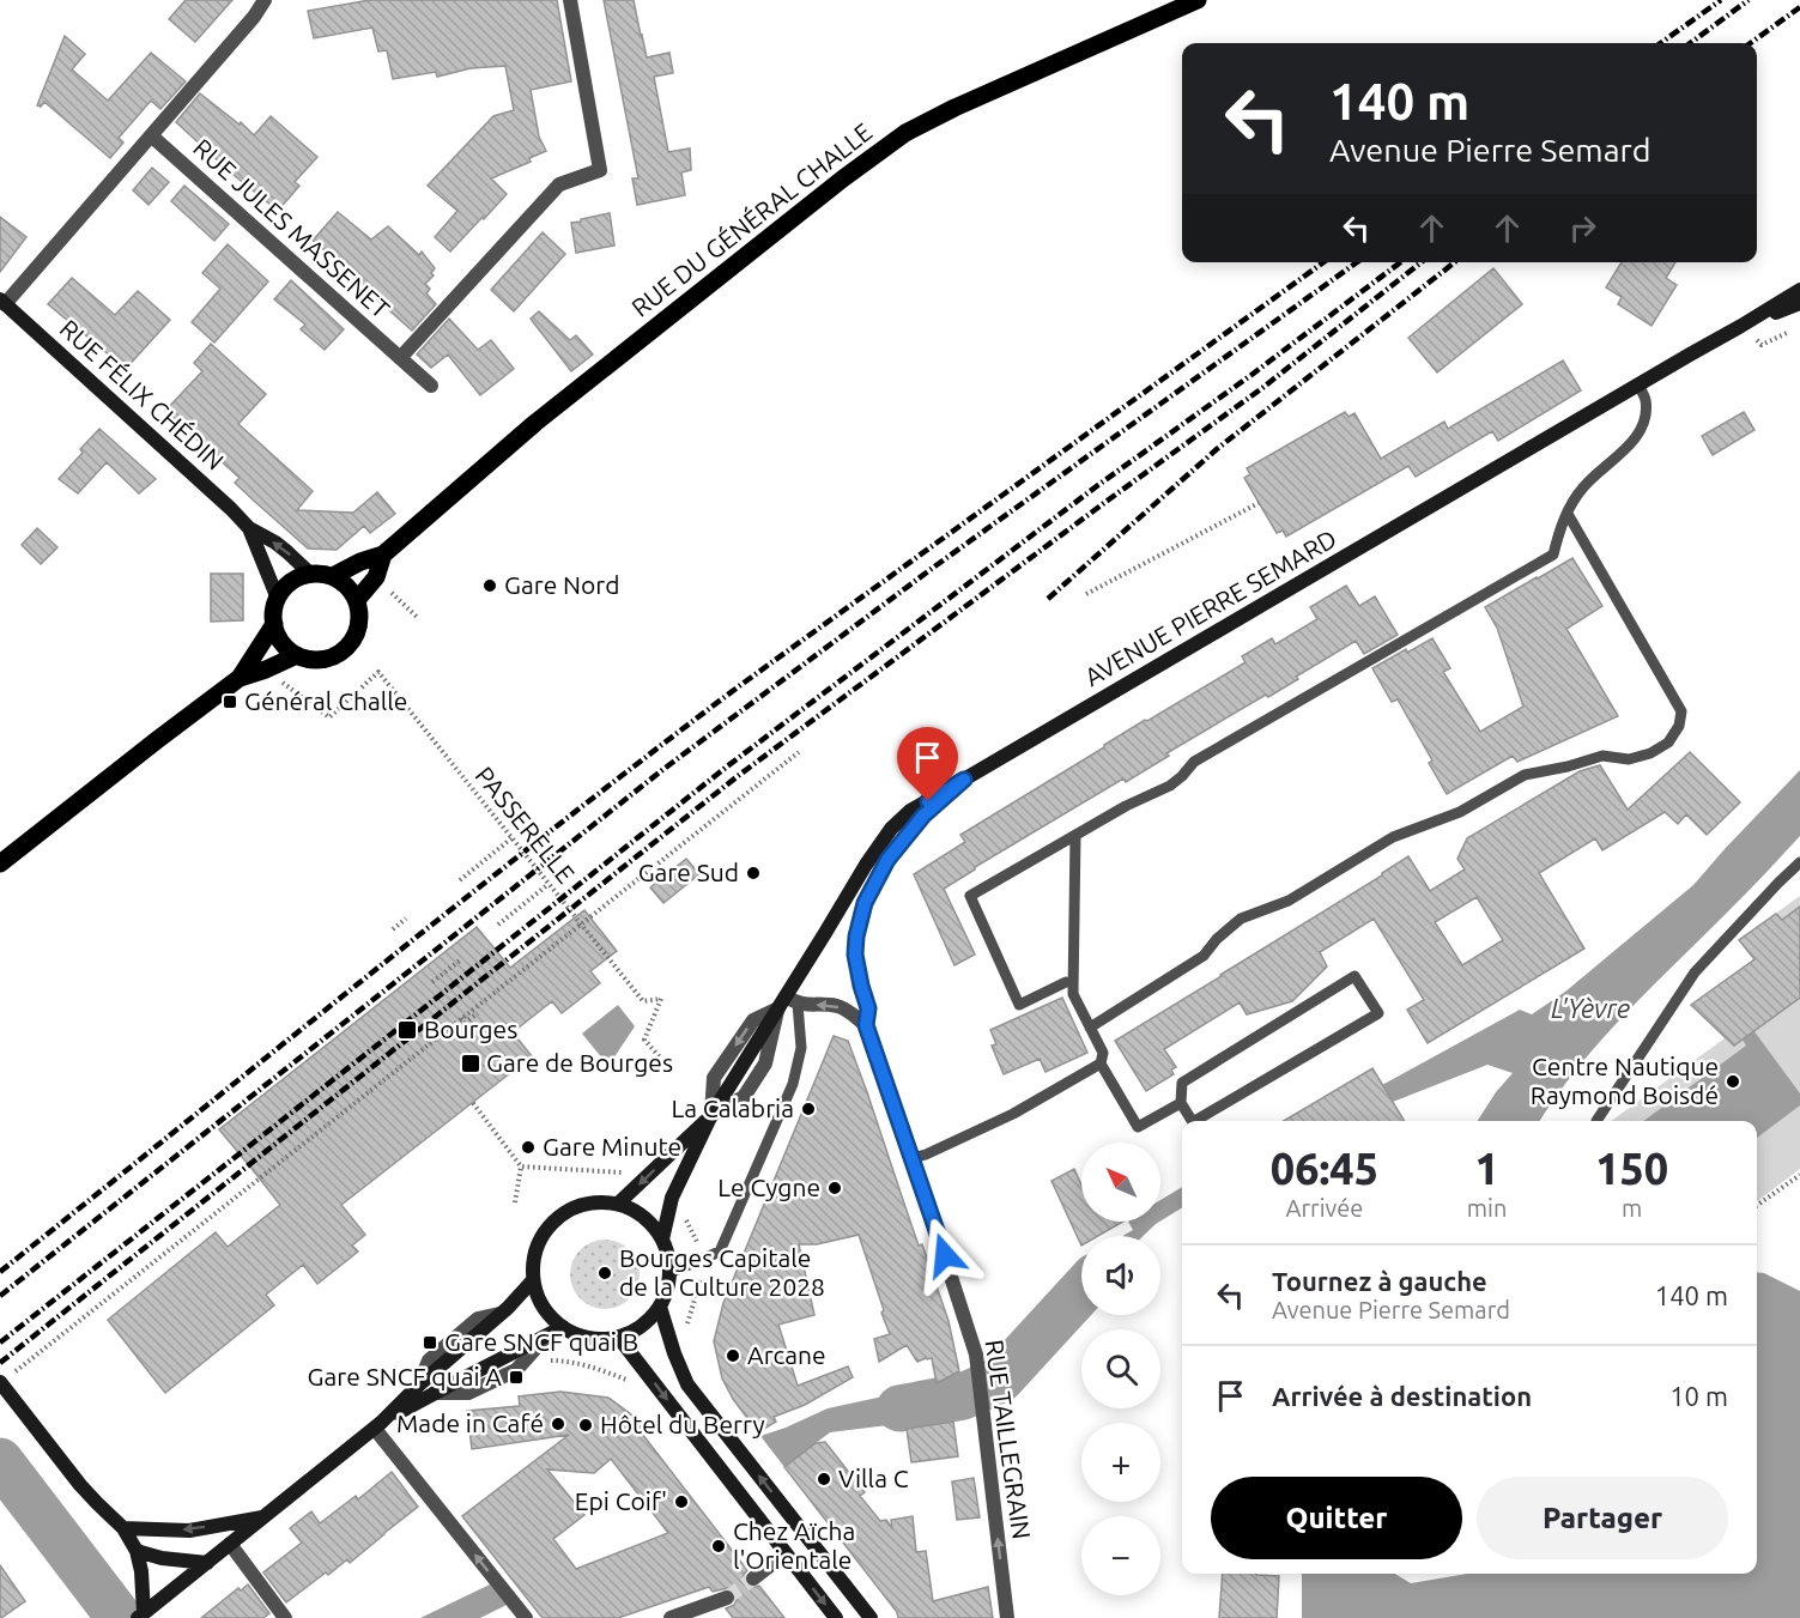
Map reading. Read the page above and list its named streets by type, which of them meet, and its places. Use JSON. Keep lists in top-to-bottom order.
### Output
{
  "streets": {
    "main road": ["RUE DU GÉNÉRAL CHALLE", "RUE FÉLIX CHÉDIN", "AVENUE PIERRE SEMARD"],
    "street": ["RUE JULES MASSENET", "RUE TAILLEGRAIN"],
    "path": ["PASSERELLE"]
  },
  "crossings": [
    ["RUE DU GÉNÉRAL CHALLE", "RUE FÉLIX CHÉDIN"],
    ["AVENUE PIERRE SEMARD", "RUE TAILLEGRAIN"]
  ],
  "one_way": ["RUE TAILLEGRAIN"],
  "water": ["L'Yèvre"],
  "places": {
    "other": [
      "Gare Nord",
      "Gare Sud",
      "Centre Nautique Raymond Boisdé",
      "La Calabria",
      "Gare Minute",
      "Le Cygne",
      "Bourges Capitale de la Culture 2028",
      "Arcane",
      "Made in Café",
      "Hôtel du Berry",
      "Villa C",
      "Epi Coif'",
      "Chez Aïcha l'Orientale"
    ],
    "transit": [
      "Général Challe",
      "Bourges",
      "Gare de Bourges",
      "Gare SNCF quai B",
      "Gare SNCF quai A"
    ]
  },
  "north": "top left",
  "page": {
    "turn": ["140 m", "Avenue Pierre Semard"],
    "eta": [
      "06:45",
      "Arrivée",
      "1",
      "min",
      "150",
      "m"
    ],
    "map_buttons": ["+", "−"],
    "list": [
      {
        "name": "Tournez à gauche",
        "note": "Avenue Pierre Semard",
        "value": "140 m"
      },
      {
        "name": "Arrivée à destination",
        "value": "10 m"
      }
    ],
    "buttons": ["Quitter", "Partager"]
  }
}
